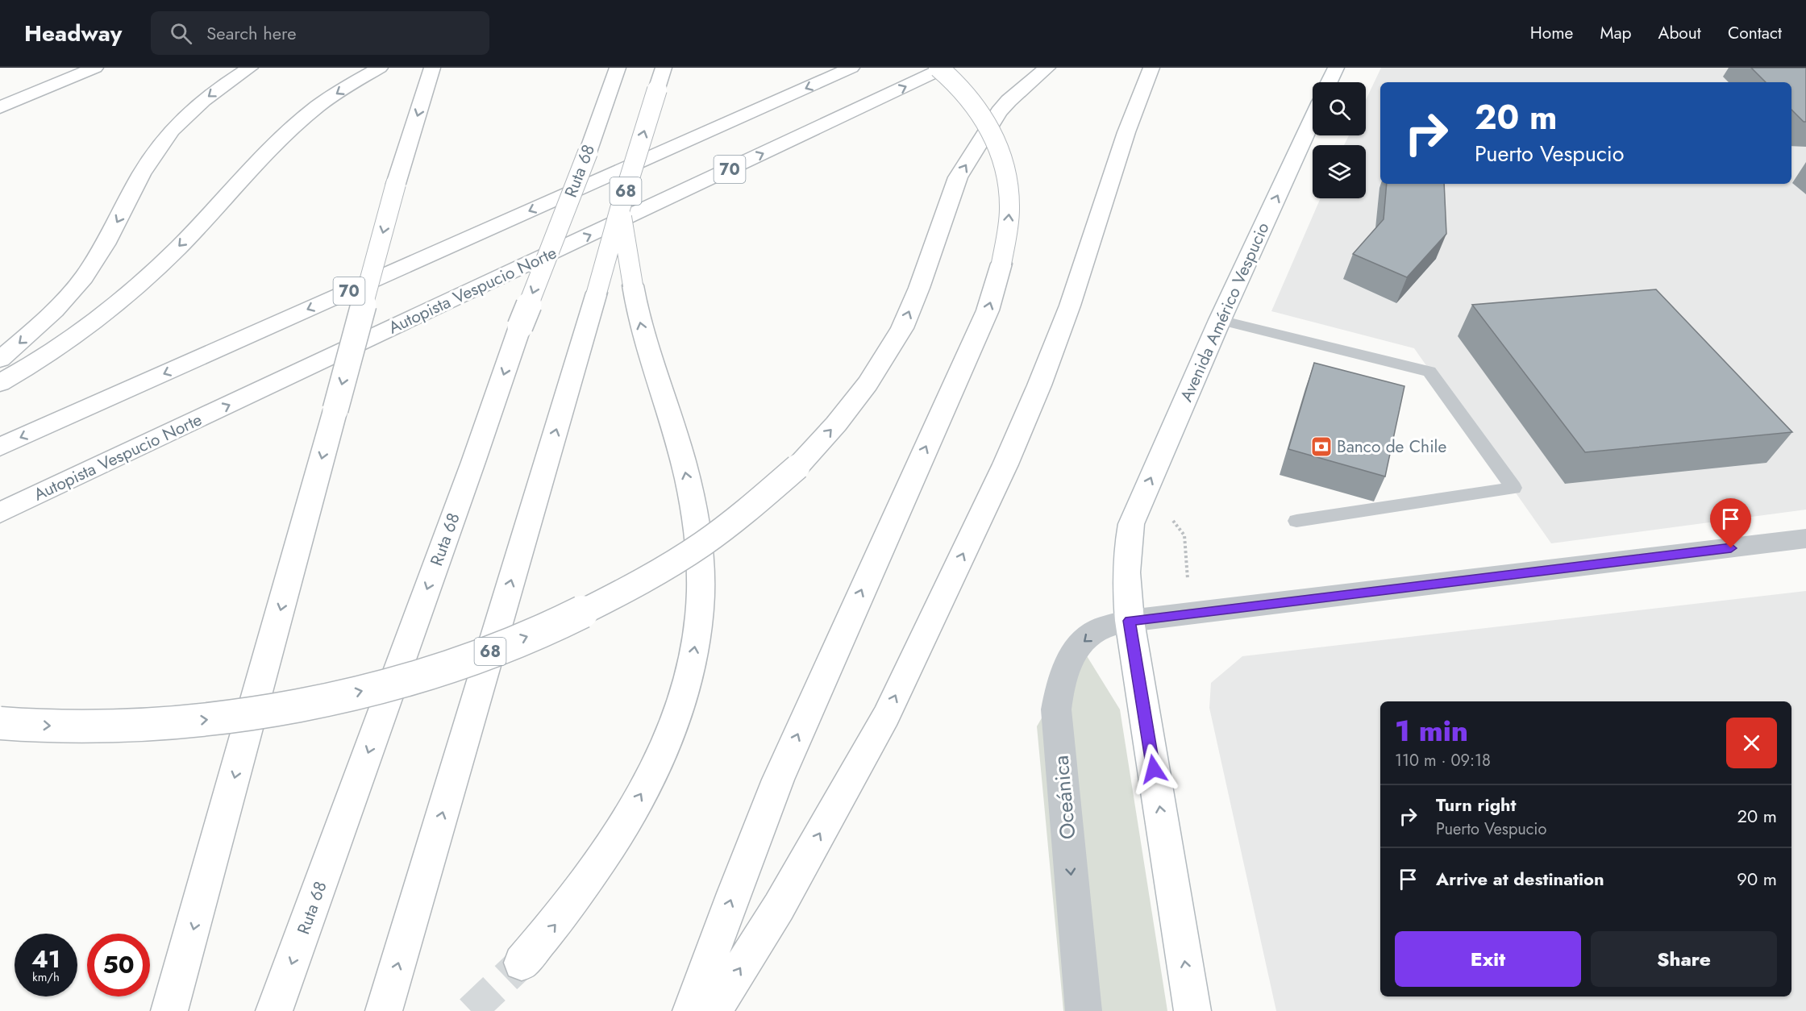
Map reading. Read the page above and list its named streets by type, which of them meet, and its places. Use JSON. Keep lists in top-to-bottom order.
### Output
{
  "streets": {
    "main road": [
      "70",
      "Ruta 68",
      "68",
      "Autopista Vespucio Norte",
      "Avenida Américo Vespucio"
    ],
    "street": ["Oceánica"]
  },
  "crossings": [
    ["Avenida Américo Vespucio", "Oceánica"]
  ],
  "one_way": ["Oceánica"],
  "places": {
    "bank": ["Banco de Chile"]
  },
  "page": {
    "header": "Headway",
    "search": "Search here",
    "nav": [
      "Home",
      "Map",
      "About",
      "Contact"
    ],
    "turn": ["20 m", "Puerto Vespucio"],
    "heading": ["1 min", "110 m · 09:18"],
    "list": [
      {
        "name": "Turn right",
        "note": "Puerto Vespucio",
        "value": "20 m"
      },
      {
        "name": "Arrive at destination",
        "value": "90 m"
      }
    ],
    "buttons": ["Exit", "Share"],
    "speed": "41 km/h",
    "limit": "50"
  }
}
